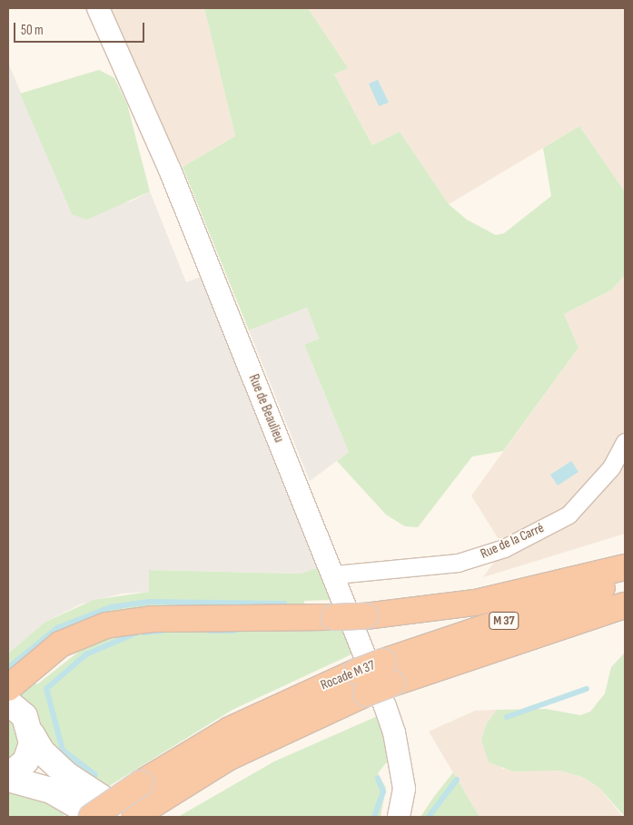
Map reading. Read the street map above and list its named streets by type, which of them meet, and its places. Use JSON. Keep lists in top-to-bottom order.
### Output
{
  "streets": {
    "highway": ["M 37", "Rocade M 37"],
    "street": ["Rue de Beaulieu", "Rue de la Carré"]
  },
  "crossings": [
    ["Rue de Beaulieu", "Rue de la Carré"]
  ],
  "scale_bar": "50 m"
}
